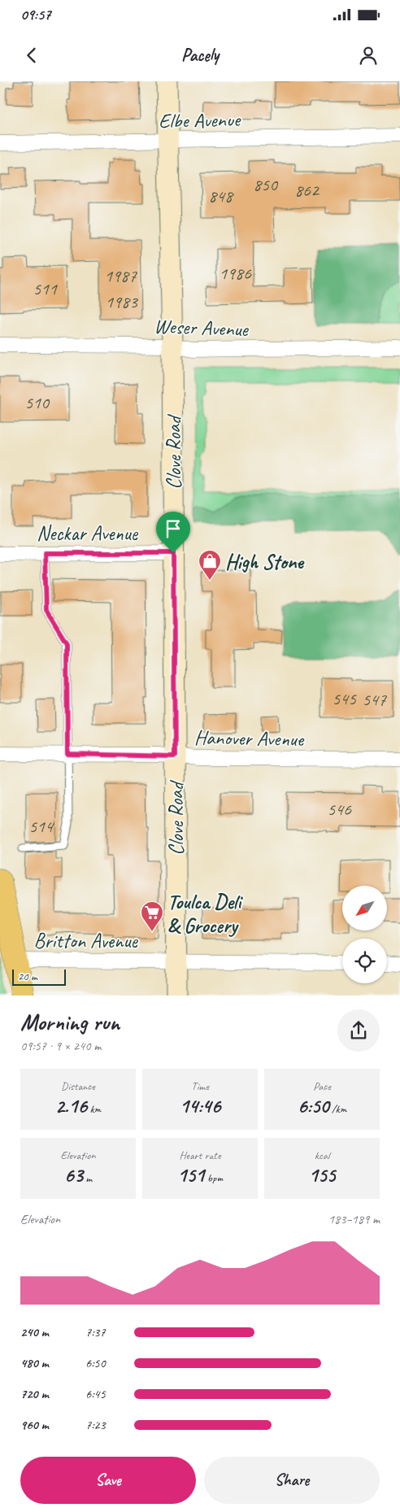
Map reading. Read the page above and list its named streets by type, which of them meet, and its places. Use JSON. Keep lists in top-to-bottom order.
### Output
{
  "streets": {
    "street": [
      "Elbe Avenue",
      "Weser Avenue",
      "Clove Road",
      "Neckar Avenue",
      "Hanover Avenue",
      "Britton Avenue"
    ]
  },
  "crossings": [
    ["Elbe Avenue", "Clove Road"],
    ["Weser Avenue", "Clove Road"],
    ["Clove Road", "Neckar Avenue"],
    ["Clove Road", "Hanover Avenue"],
    ["Clove Road", "Britton Avenue"]
  ],
  "places": {
    "shop": ["High Stone"],
    "supermarket": ["Toulca Deli & Grocery"]
  },
  "house_numbers": [
    "850",
    "862",
    "848",
    "1986",
    "1987",
    "511",
    "1983",
    "510",
    "545",
    "547",
    "546",
    "514"
  ],
  "scale_bar": "20 m",
  "north": "bottom left",
  "page": {
    "status": "09:57",
    "header": "Pacely",
    "scale": "20 m",
    "heading": ["Morning run", "09:57 · 9 × 240 m"],
    "stats": [
      ["Distance", "2.16 km"],
      ["Time", "14:46"],
      ["Pace", "6:50 /km"],
      ["Elevation", "63 m"],
      ["Heart rate", "151 bpm"],
      ["kcal", "155"]
    ],
    "chart": ["Elevation", "183–189 m"],
    "list": [
      {
        "name": "240 m",
        "note": "7:37"
      },
      {
        "name": "480 m",
        "note": "6:50"
      },
      {
        "name": "720 m",
        "note": "6:45"
      },
      {
        "name": "960 m",
        "note": "7:23"
      }
    ],
    "buttons": ["Save", "Share"]
  }
}
